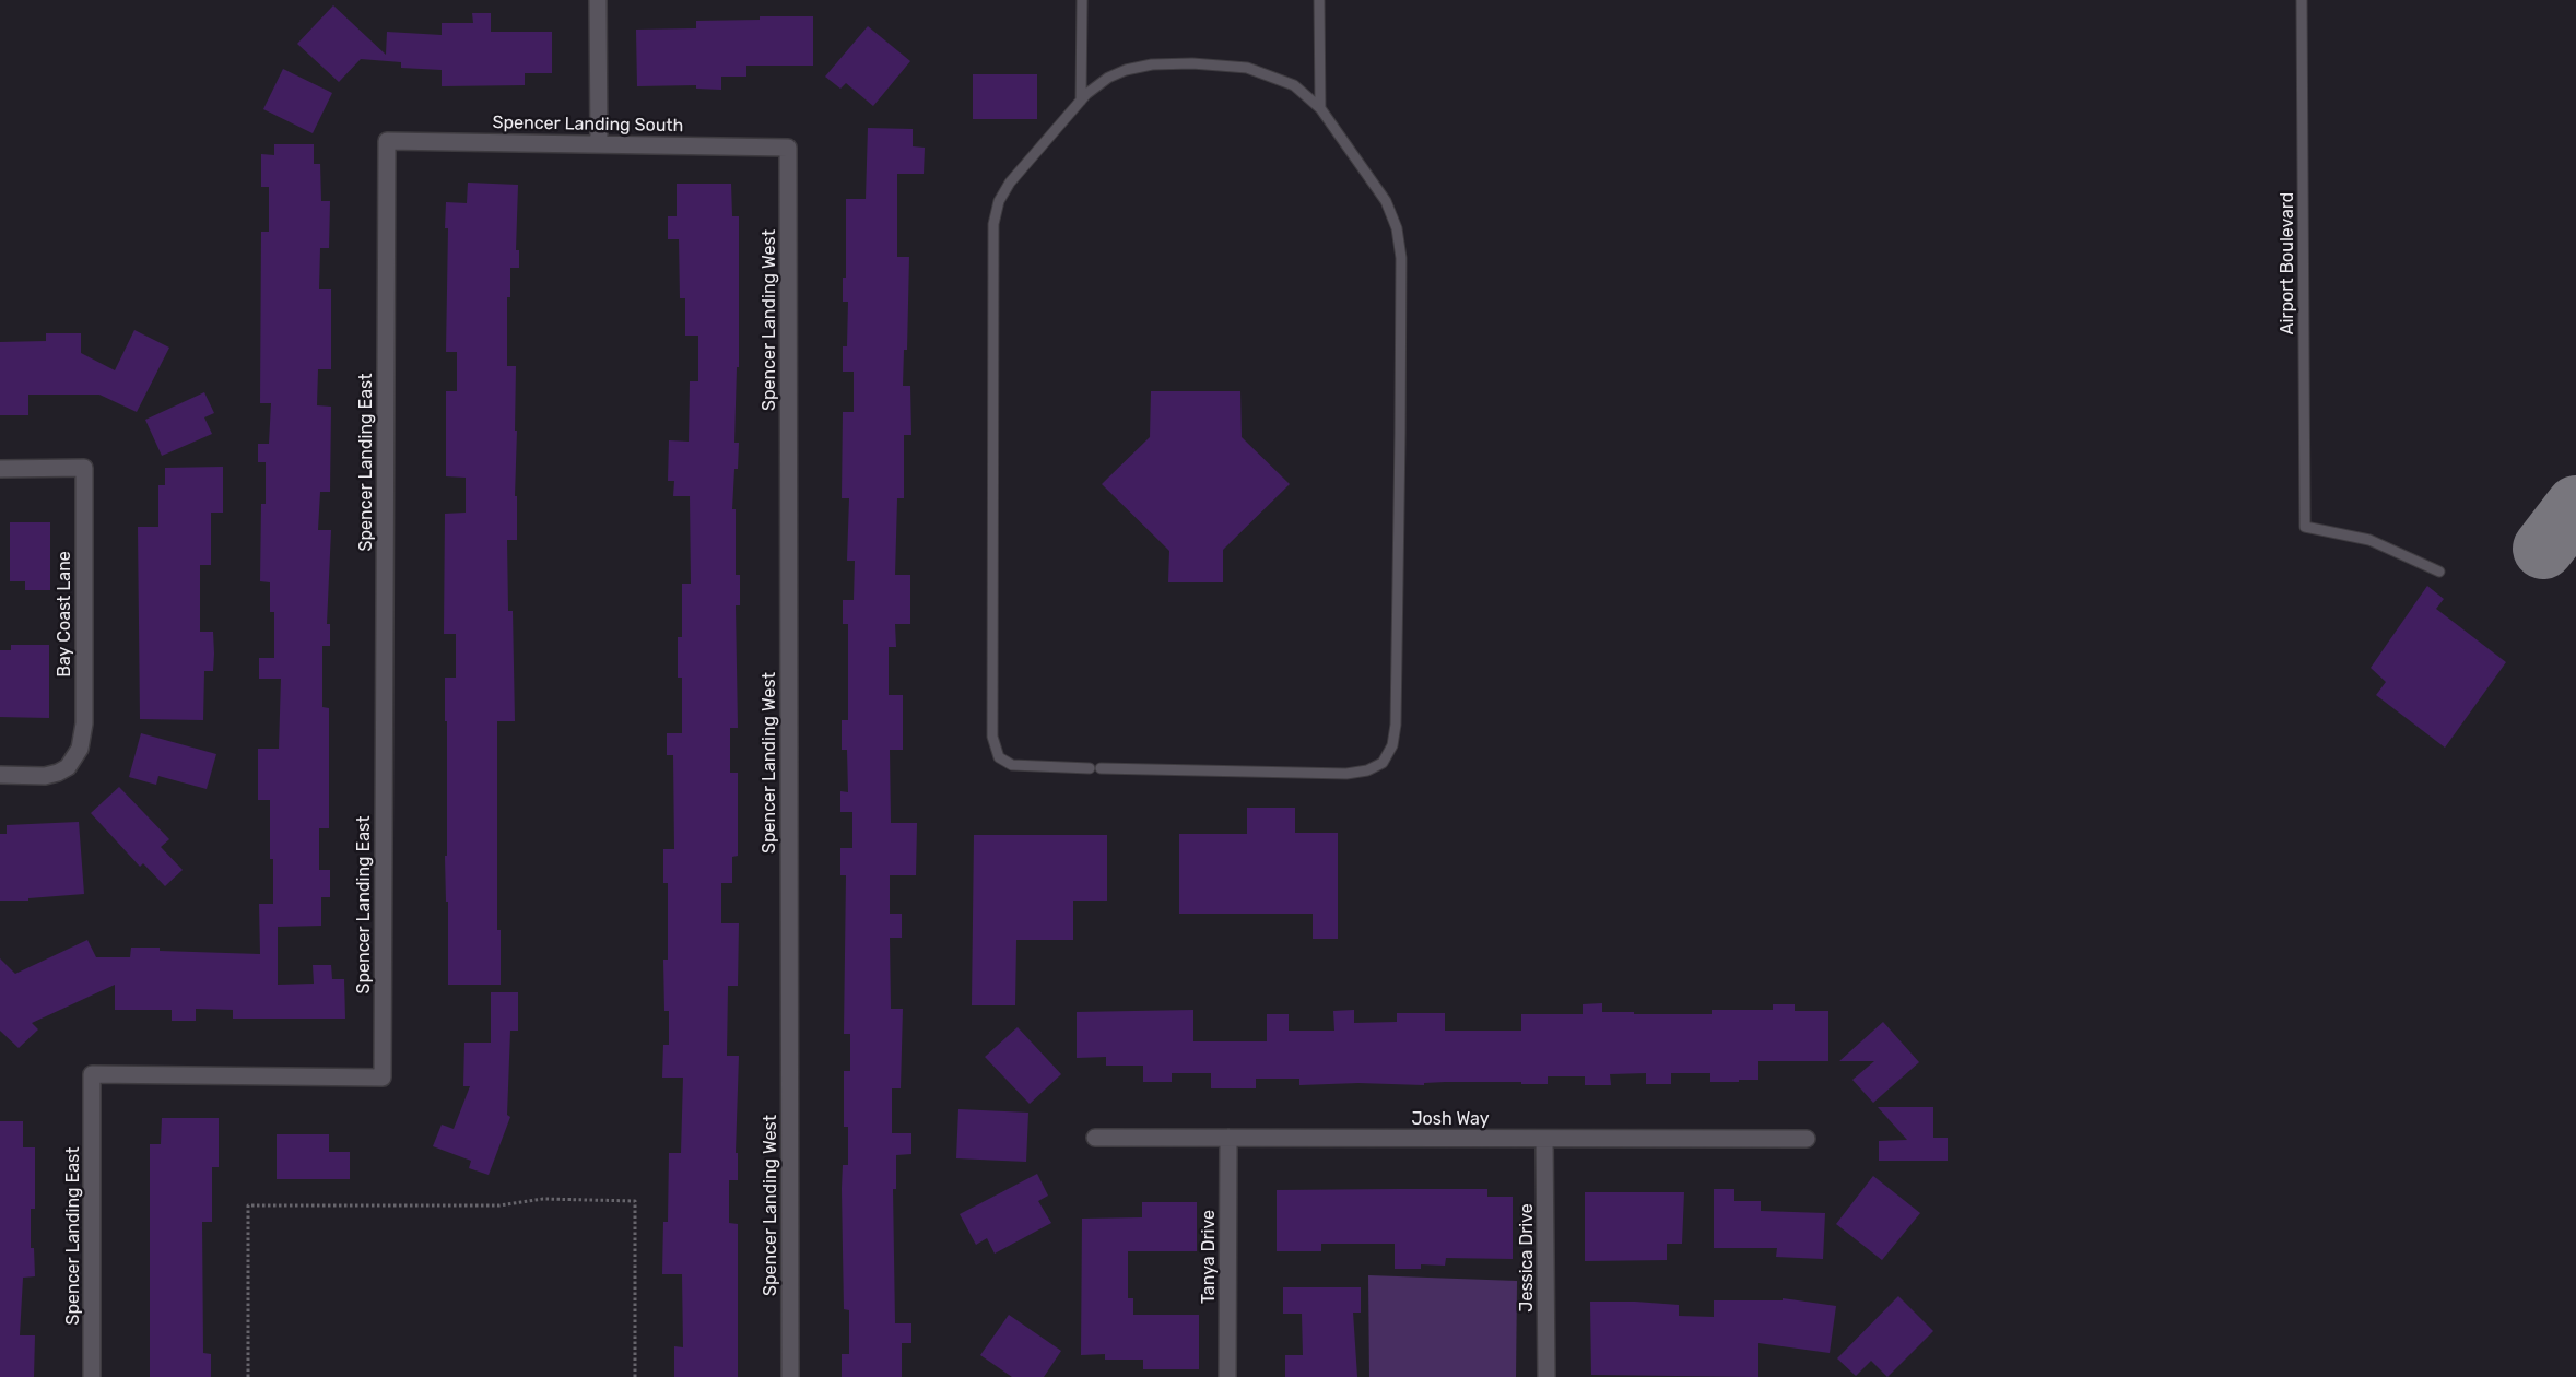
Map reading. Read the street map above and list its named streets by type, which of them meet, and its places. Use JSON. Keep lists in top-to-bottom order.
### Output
{
  "streets": {
    "street": [
      "Spencer Landing South",
      "Spencer Landing West",
      "Spencer Landing East",
      "Bay Coast Lane",
      "Josh Way",
      "Tanya Drive",
      "Jessica Drive"
    ],
    "lane": ["Airport Boulevard"]
  },
  "crossings": [
    ["Spencer Landing South", "Spencer Landing West"],
    ["Spencer Landing South", "Spencer Landing East"],
    ["Josh Way", "Tanya Drive"],
    ["Josh Way", "Jessica Drive"]
  ]
}
